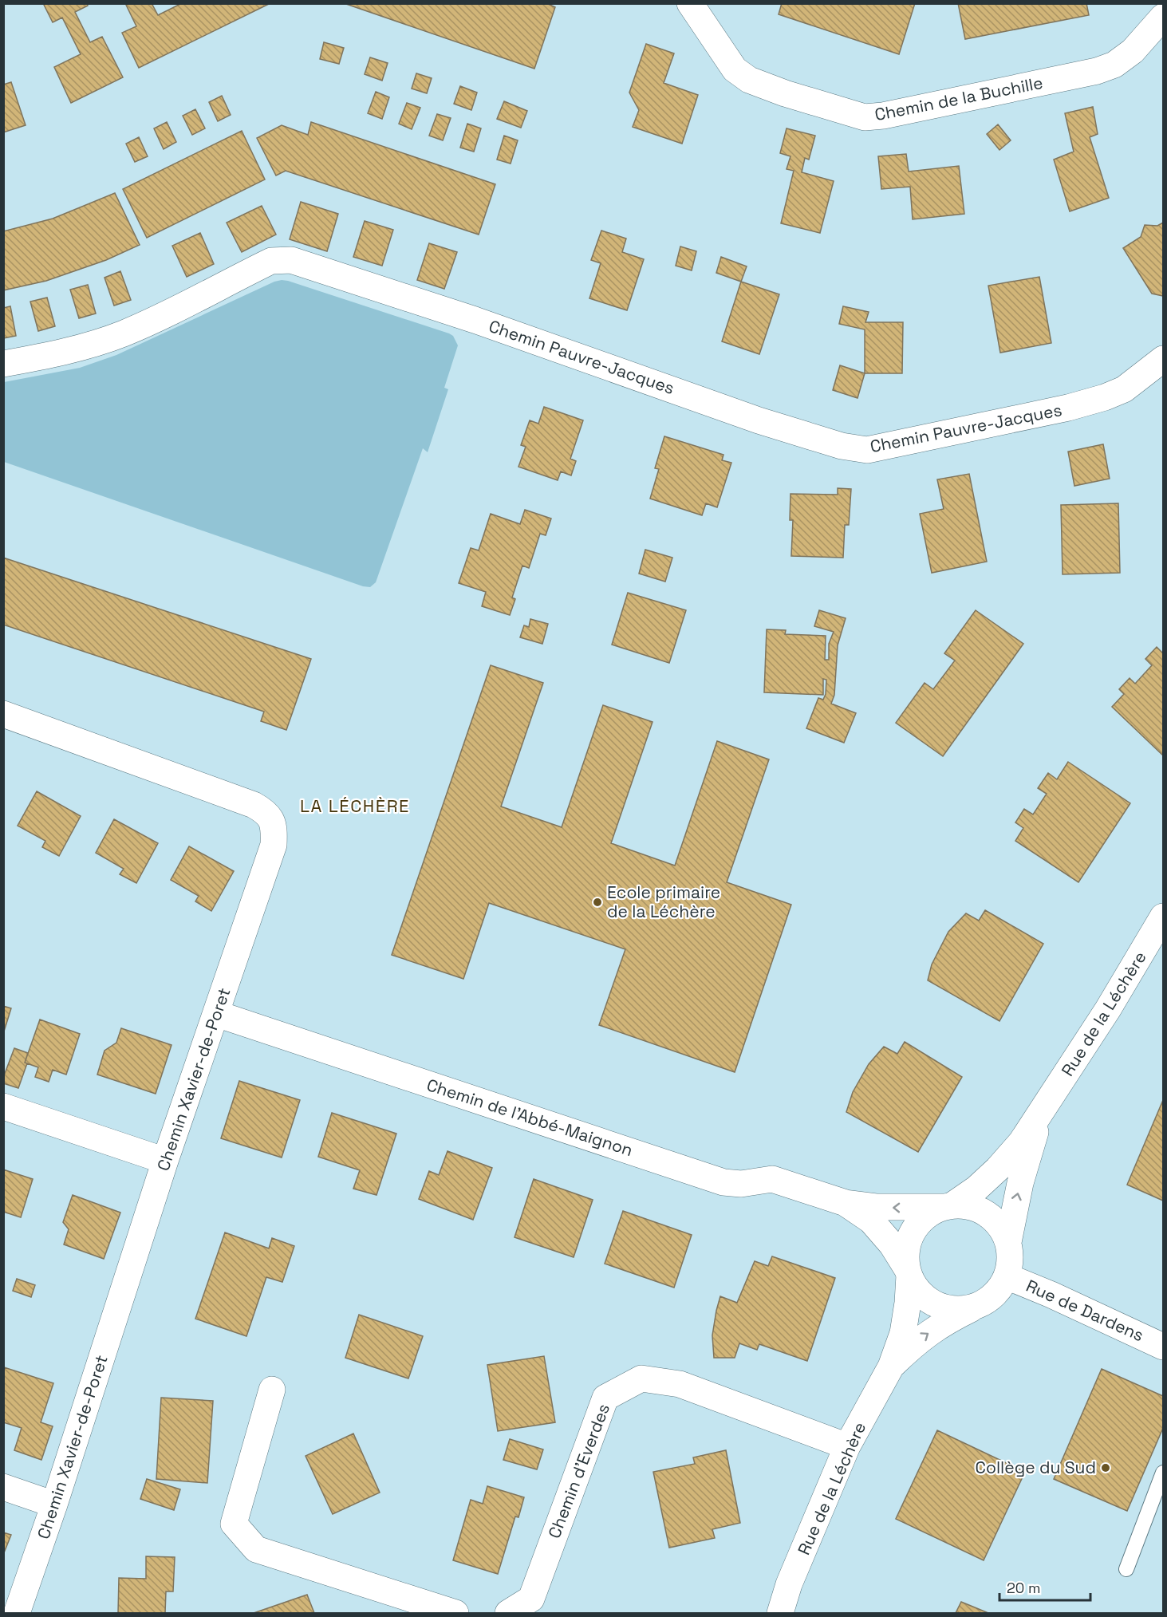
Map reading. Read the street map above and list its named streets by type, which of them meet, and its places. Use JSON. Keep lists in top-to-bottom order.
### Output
{
  "streets": {
    "street": [
      "Chemin de la Buchille",
      "Chemin Pauvre-Jacques",
      "Rue de la Léchère",
      "Chemin Xavier-de-Poret",
      "Chemin de l'Abbé-Maignon",
      "Rue de Dardens",
      "Chemin d'Everdes"
    ]
  },
  "crossings": [
    ["Rue de la Léchère", "Chemin de l'Abbé-Maignon"],
    ["Rue de la Léchère", "Rue de Dardens"],
    ["Rue de la Léchère", "Chemin d'Everdes"],
    ["Chemin Xavier-de-Poret", "Chemin de l'Abbé-Maignon"],
    ["Chemin de l'Abbé-Maignon", "Rue de Dardens"]
  ],
  "districts": ["LA LÉCHÈRE"],
  "places": ["Ecole primaire de la Léchère", "Collège du Sud"],
  "scale_bar": "20 m"
}
